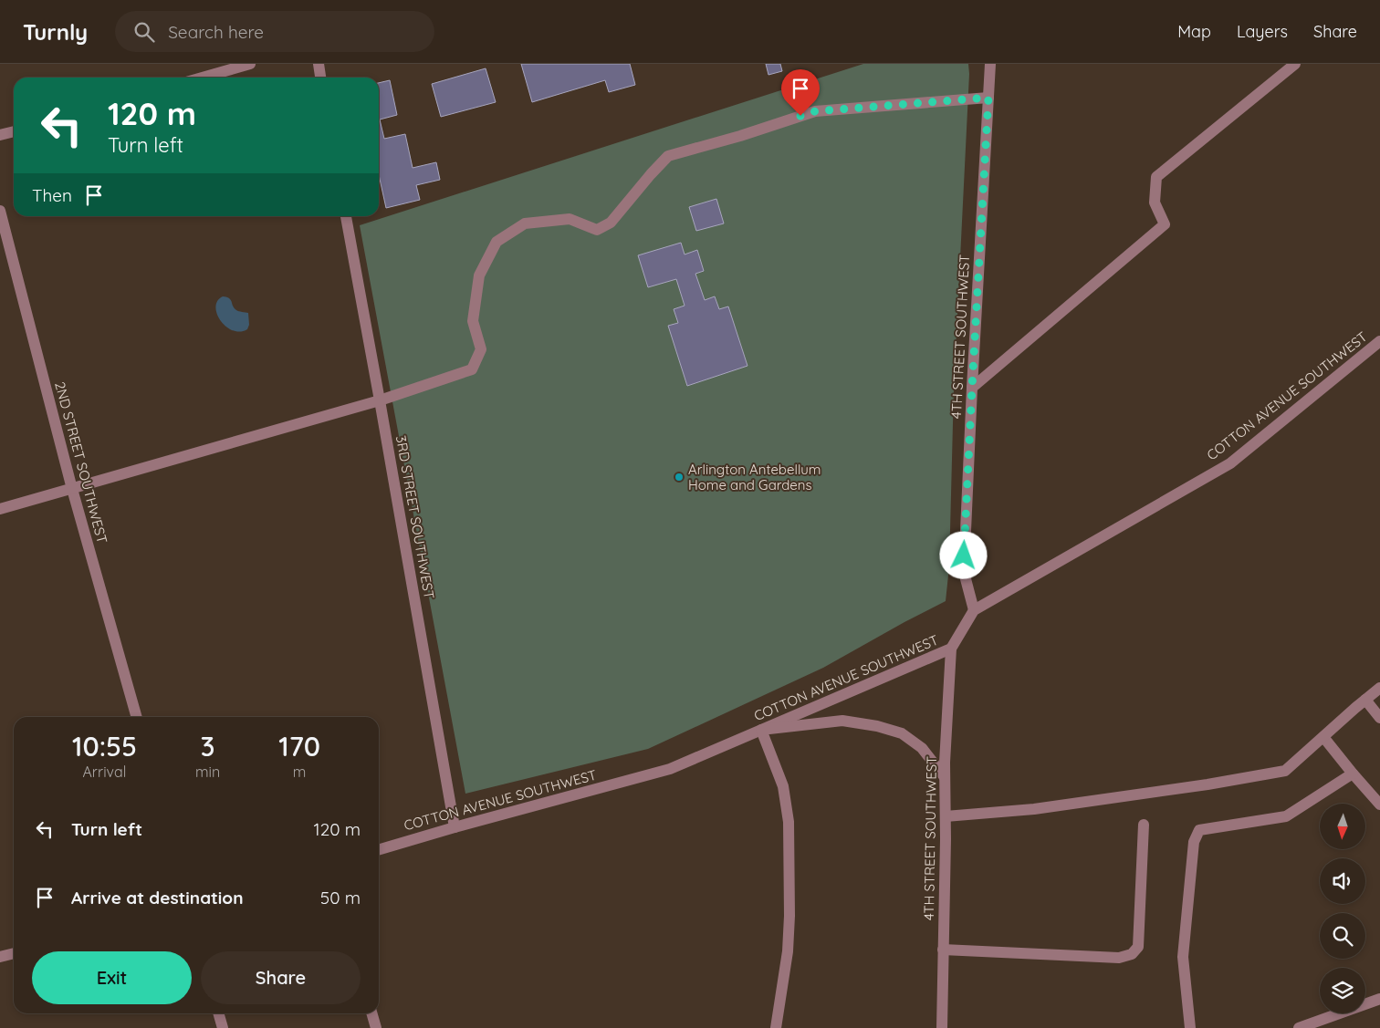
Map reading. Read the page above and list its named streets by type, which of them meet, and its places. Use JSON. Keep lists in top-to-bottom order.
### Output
{
  "streets": {
    "street": [
      "4TH STREET SOUTHWEST",
      "COTTON AVENUE SOUTHWEST",
      "2ND STREET SOUTHWEST",
      "3RD STREET SOUTHWEST"
    ]
  },
  "crossings": [
    ["4TH STREET SOUTHWEST", "COTTON AVENUE SOUTHWEST"],
    ["COTTON AVENUE SOUTHWEST", "3RD STREET SOUTHWEST"]
  ],
  "places": ["Arlington Antebellum Home and Gardens"],
  "north": "bottom",
  "page": {
    "header": "Turnly",
    "search": "Search here",
    "nav": ["Map", "Layers", "Share"],
    "turn": ["120 m", "Turn left"],
    "then": "Then",
    "eta": [
      "10:55",
      "Arrival",
      "3",
      "min",
      "170",
      "m"
    ],
    "list": [
      {
        "name": "Turn left",
        "value": "120 m"
      },
      {
        "name": "Arrive at destination",
        "value": "50 m"
      }
    ],
    "buttons": ["Exit", "Share"]
  }
}
